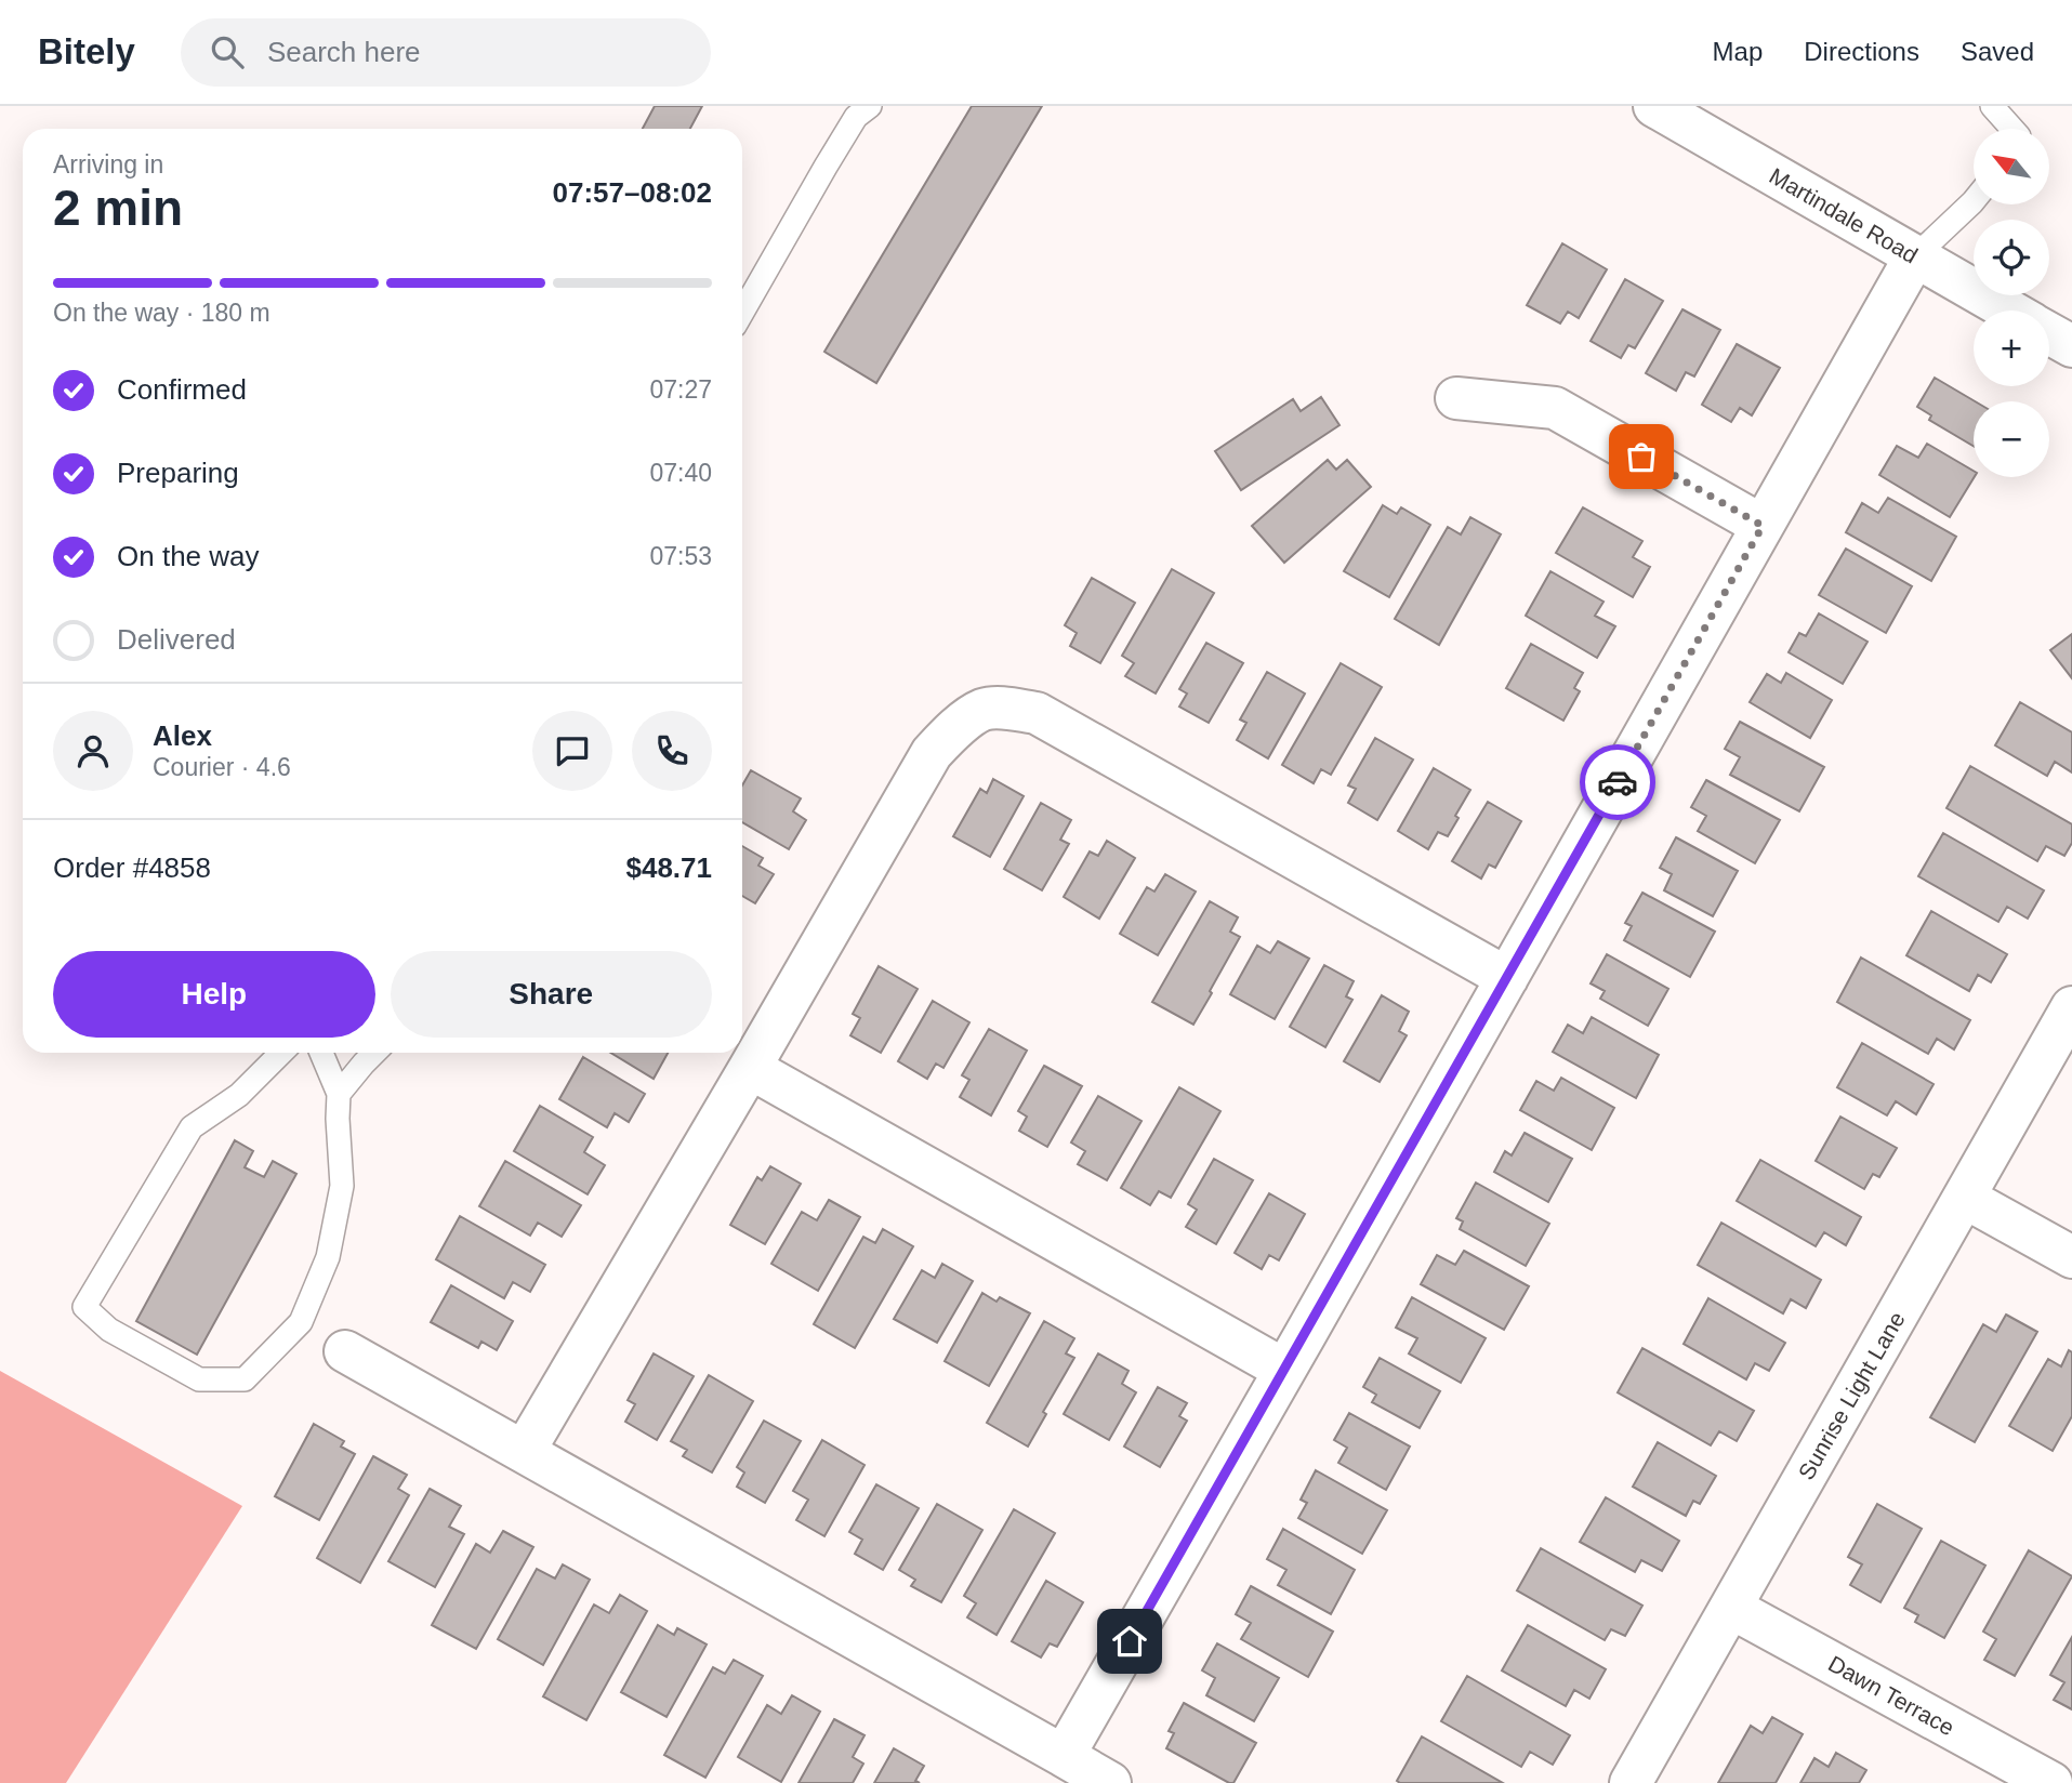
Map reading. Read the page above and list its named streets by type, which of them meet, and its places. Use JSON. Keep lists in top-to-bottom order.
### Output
{
  "streets": {
    "street": ["Martindale Road", "Sunrise Light Lane", "Dawn Terrace"]
  },
  "crossings": [
    ["Sunrise Light Lane", "Dawn Terrace"]
  ],
  "north": "top left",
  "page": {
    "header": "Bitely",
    "search": "Search here",
    "nav": ["Map", "Directions", "Saved"],
    "map_buttons": ["+", "−"],
    "heading": ["2 min", "Arriving in", "07:57–08:02"],
    "panel": [
      "Alex",
      "Courier · 4.6",
      "Order #4858",
      "$48.71"
    ],
    "bar": "On the way · 180 m",
    "list": [
      ["Confirmed", "07:27"],
      ["Preparing", "07:40"],
      ["On the way", "07:53"],
      "Delivered"
    ],
    "buttons": ["Help", "Share"]
  }
}
